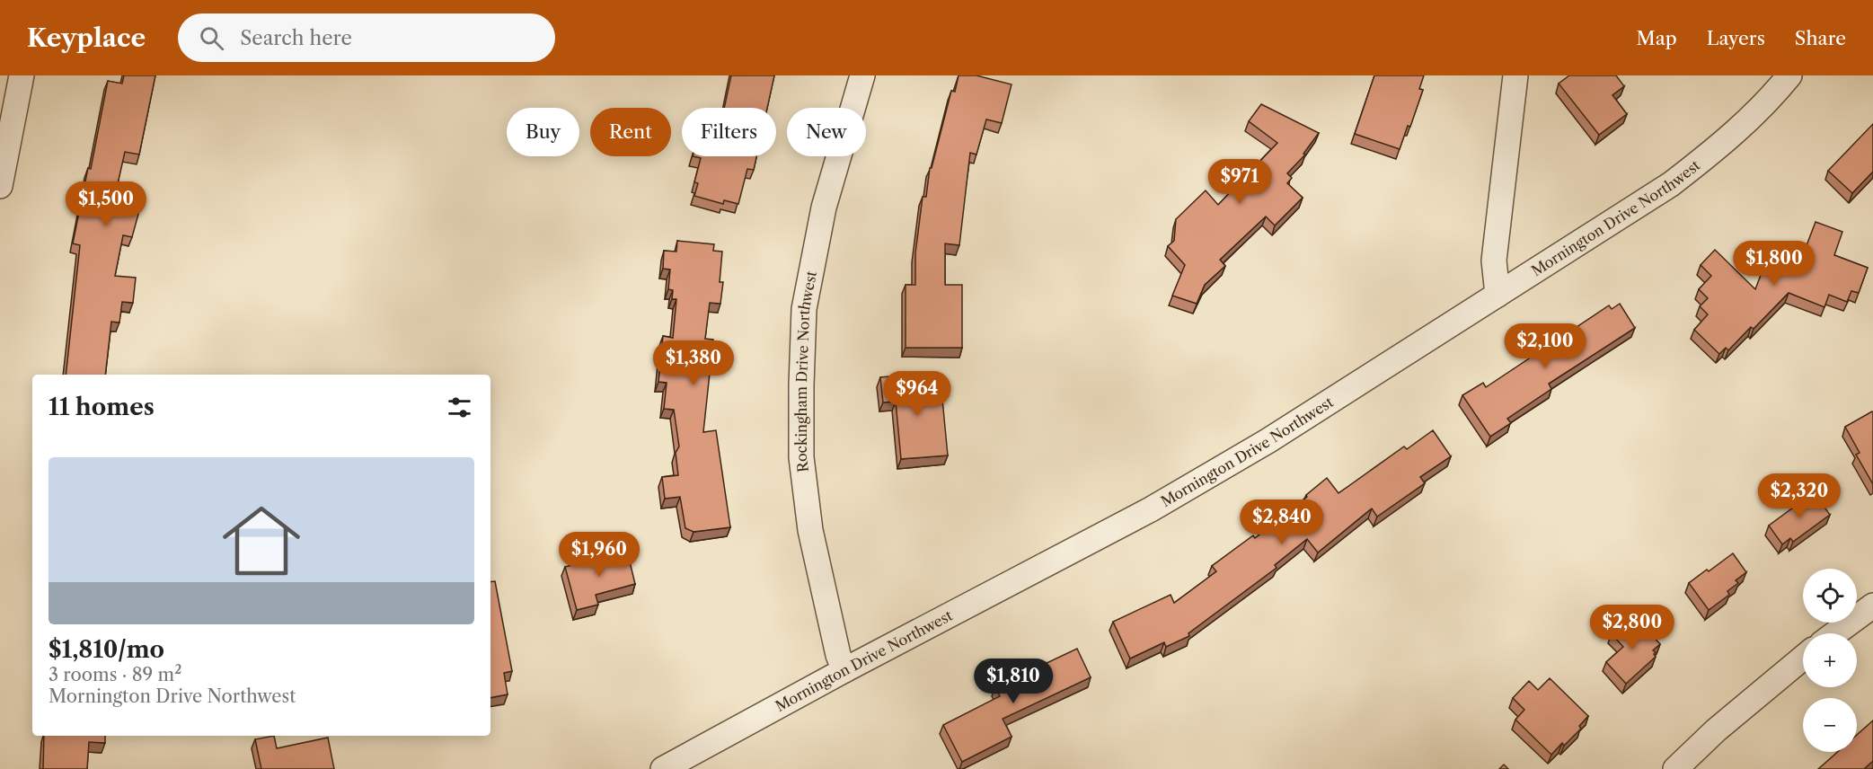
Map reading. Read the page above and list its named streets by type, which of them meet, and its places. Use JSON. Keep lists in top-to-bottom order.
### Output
{
  "streets": {
    "street": ["Mornington Drive Northwest", "Rockingham Drive Northwest"]
  },
  "crossings": [
    ["Mornington Drive Northwest", "Rockingham Drive Northwest"]
  ],
  "page": {
    "header": "Keyplace",
    "search": "Search here",
    "nav": ["Map", "Layers", "Share"],
    "chip": [
      "Buy",
      "Rent",
      "Filters",
      "New"
    ],
    "price": [
      "$971",
      "$1,500",
      "$1,800",
      "$2,100",
      "$1,380",
      "$964",
      "$2,320",
      "$2,840",
      "$1,960",
      "$2,800",
      "$1,810"
    ],
    "heading": "11 homes",
    "list": [
      {
        "name": "$1,810/mo",
        "note": "3 rooms · 89 m² · Mornington Drive Northwest"
      }
    ],
    "map_buttons": ["+", "−"]
  }
}
